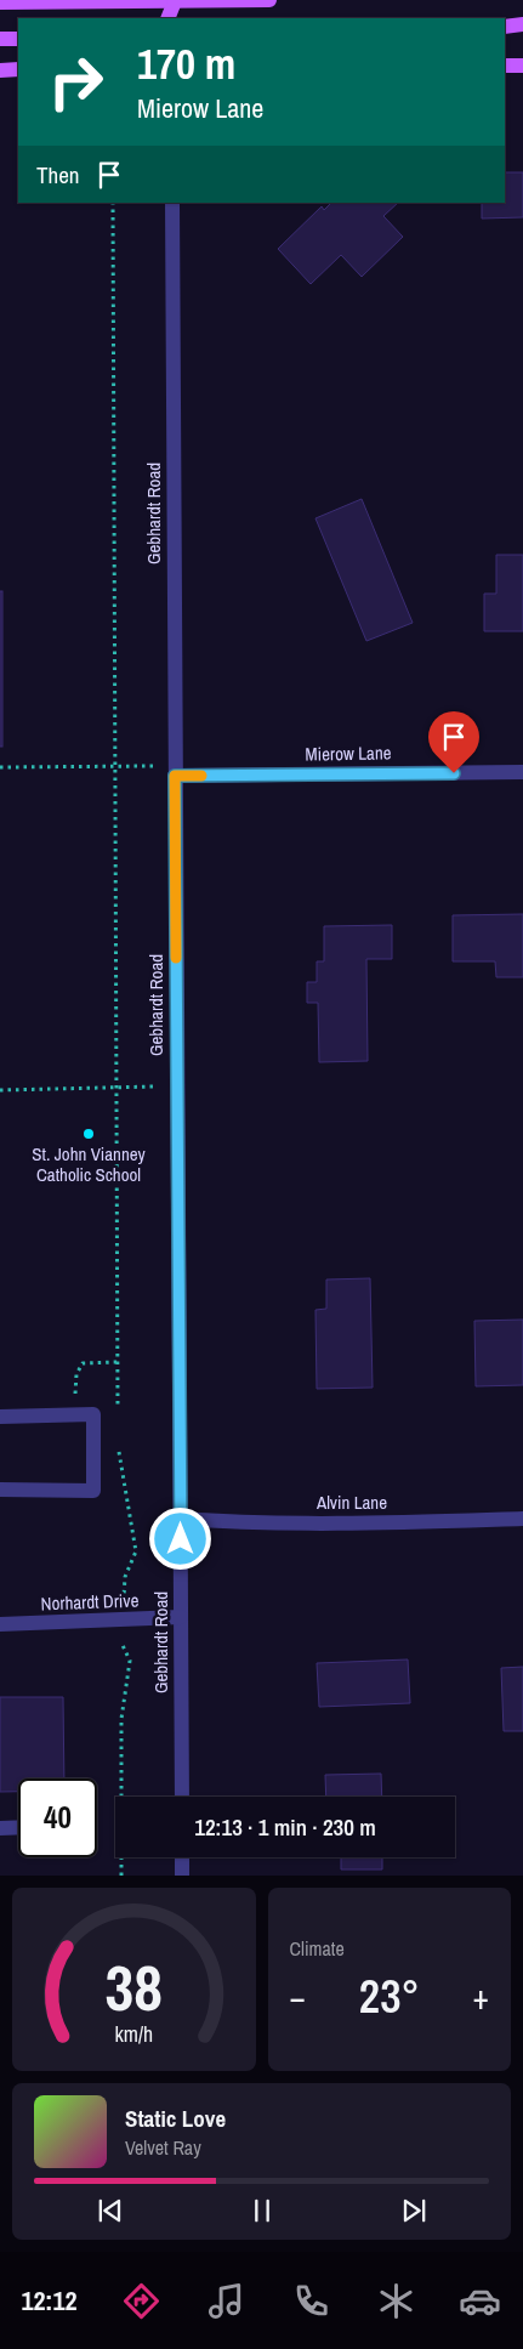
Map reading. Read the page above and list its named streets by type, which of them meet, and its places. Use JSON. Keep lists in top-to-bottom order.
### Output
{
  "streets": {
    "street": [
      "Gebhardt Road",
      "Mierow Lane",
      "Alvin Lane",
      "Norhardt Drive"
    ]
  },
  "crossings": [
    ["Gebhardt Road", "Mierow Lane"],
    ["Gebhardt Road", "Alvin Lane"],
    ["Gebhardt Road", "Norhardt Drive"]
  ],
  "places": ["St. John Vianney Catholic School"],
  "page": {
    "turn": ["170 m", "Mierow Lane"],
    "then": "Then",
    "limit": "40",
    "trip": "12:13 · 1 min · 230 m",
    "tile": "Climate",
    "heat": ["−", "23°", "+"],
    "song": ["Static Love", "Velvet Ray"],
    "tabs": "12:12",
    "gauge": ["38", "km/h"]
  }
}
